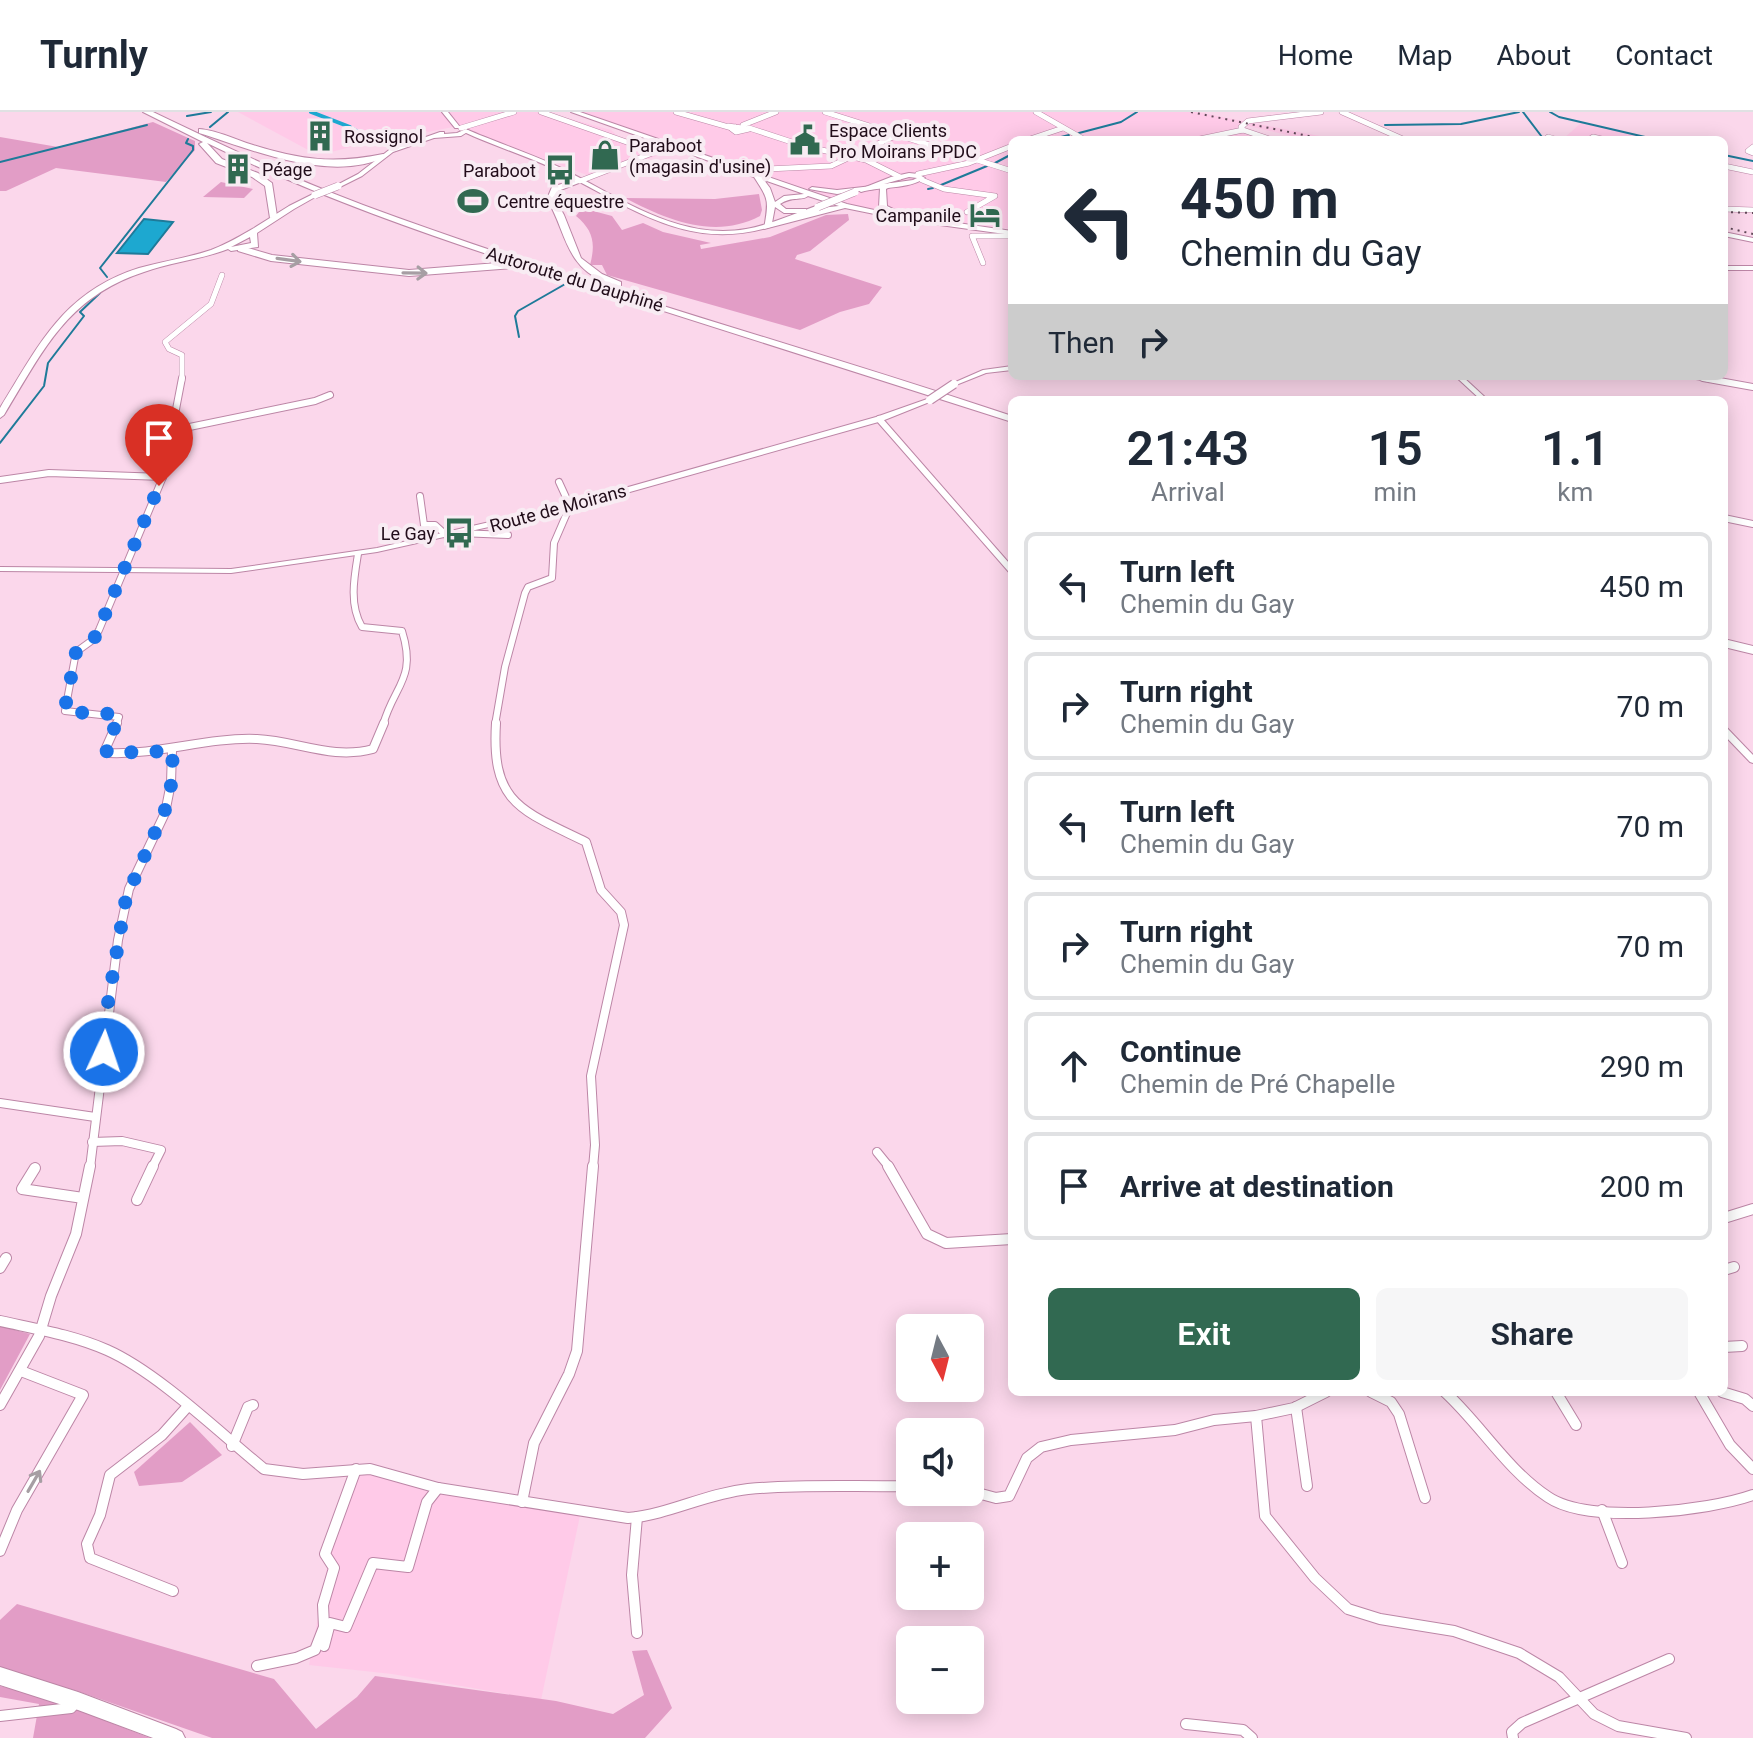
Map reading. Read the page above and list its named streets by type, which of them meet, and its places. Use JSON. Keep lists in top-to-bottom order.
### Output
{
  "streets": {
    "highway": ["Autoroute du Dauphiné"],
    "street": ["Route de Moirans"]
  },
  "places": {
    "building": ["Rossignol", "Péage"],
    "public building": ["Espace Clients Pro Moirans PPDC"],
    "shop": ["Paraboot (magasin d'usine)"],
    "bus stop": ["Paraboot", "Le Gay"],
    "sports": ["Centre équestre"],
    "hotel": ["Campanile"]
  },
  "north": "bottom",
  "page": {
    "header": "Turnly",
    "nav": [
      "Home",
      "Map",
      "About",
      "Contact"
    ],
    "turn": ["450 m", "Chemin du Gay"],
    "then": "Then",
    "eta": [
      "21:43",
      "Arrival",
      "15",
      "min",
      "1.1",
      "km"
    ],
    "list": [
      {
        "name": "Turn left",
        "note": "Chemin du Gay",
        "value": "450 m"
      },
      {
        "name": "Turn right",
        "note": "Chemin du Gay",
        "value": "70 m"
      },
      {
        "name": "Turn left",
        "note": "Chemin du Gay",
        "value": "70 m"
      },
      {
        "name": "Turn right",
        "note": "Chemin du Gay",
        "value": "70 m"
      },
      {
        "name": "Continue",
        "note": "Chemin de Pré Chapelle",
        "value": "290 m"
      },
      {
        "name": "Arrive at destination",
        "value": "200 m"
      }
    ],
    "buttons": ["Exit", "Share"],
    "map_buttons": ["+", "−"]
  }
}
